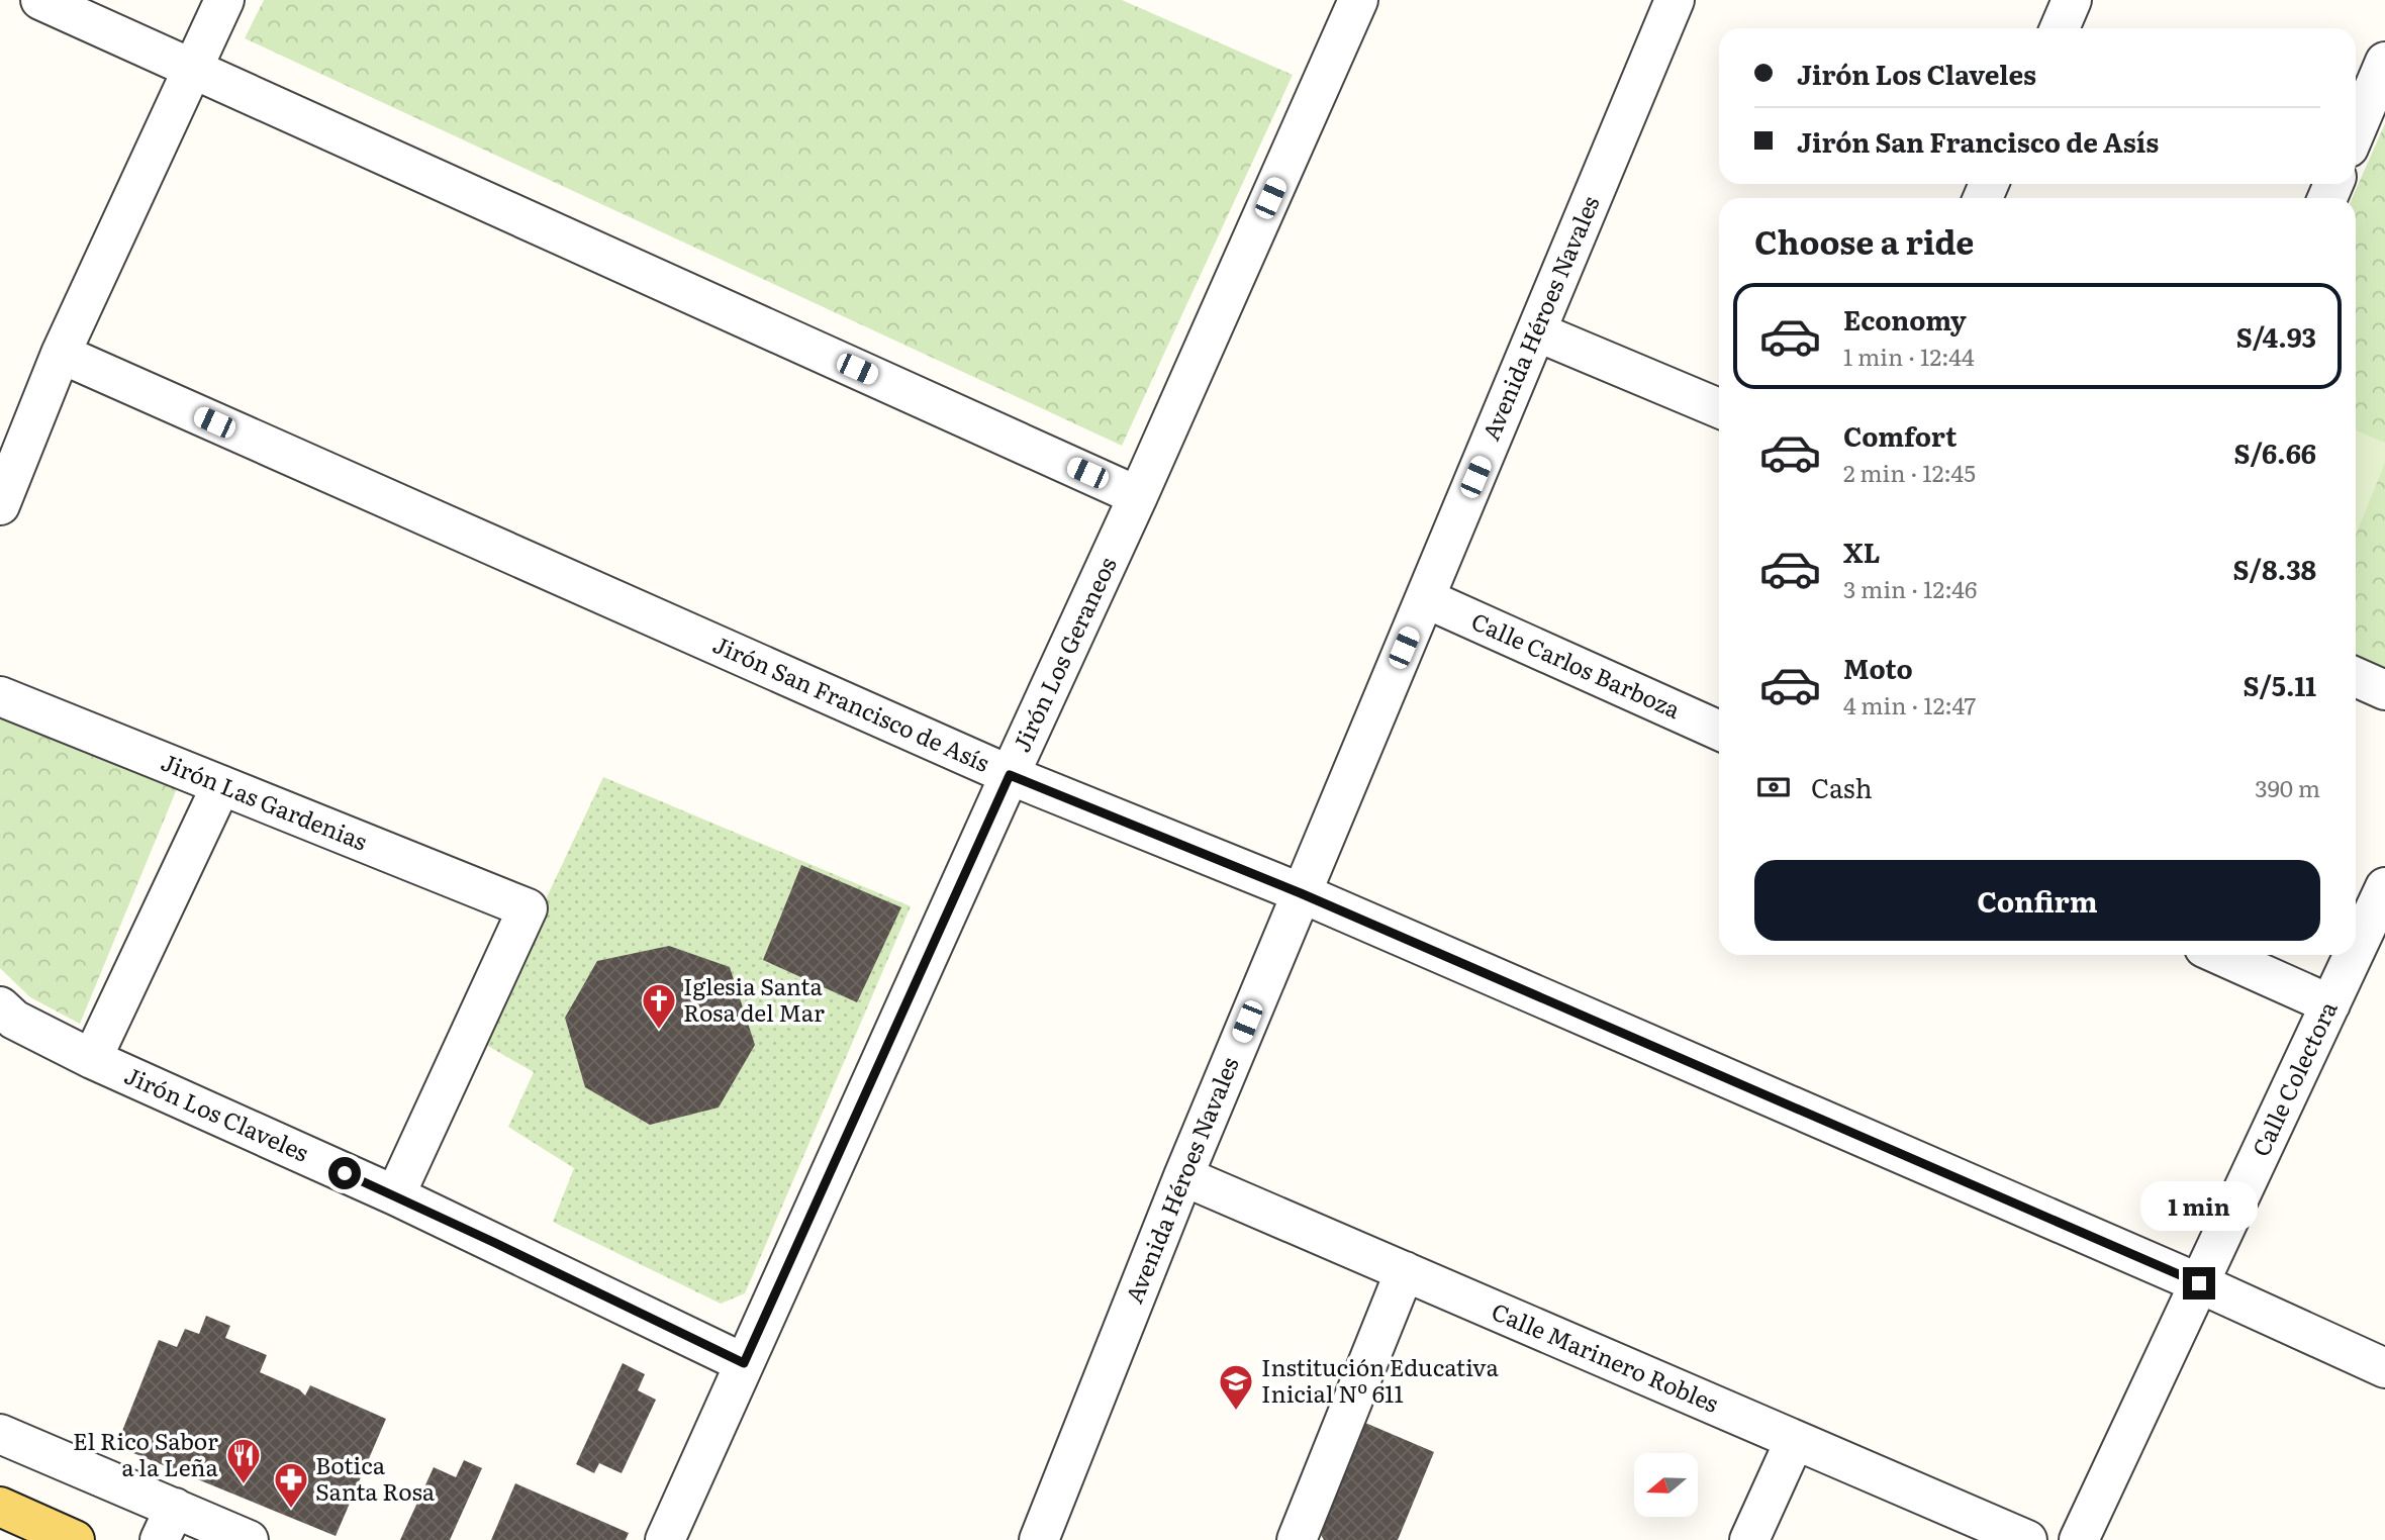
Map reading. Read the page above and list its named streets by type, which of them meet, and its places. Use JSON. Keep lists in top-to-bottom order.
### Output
{
  "streets": {
    "street": [
      "Avenida Héroes Navales",
      "Jirón Los Geraneos",
      "Calle Carlos Barboza",
      "Jirón San Francisco de Asís",
      "Jirón Las Gardenias",
      "Calle Colectora",
      "Jirón Los Claveles",
      "Calle Marinero Robles"
    ]
  },
  "crossings": [
    ["Avenida Héroes Navales", "Calle Carlos Barboza"],
    ["Avenida Héroes Navales", "Jirón San Francisco de Asís"],
    ["Avenida Héroes Navales", "Calle Marinero Robles"],
    ["Jirón Los Geraneos", "Jirón San Francisco de Asís"],
    ["Jirón Los Geraneos", "Jirón Los Claveles"],
    ["Jirón San Francisco de Asís", "Calle Colectora"],
    ["Jirón Las Gardenias", "Jirón Los Claveles"]
  ],
  "places": {
    "church": ["Iglesia Santa Rosa del Mar"],
    "school or university": ["Institución Educativa Inicial Nº 611"],
    "restaurant": ["El Rico Sabor a la Leña"],
    "pharmacy": ["Botica Santa Rosa"]
  },
  "north": "left",
  "page": {
    "banner": ["Jirón Los Claveles", "Jirón San Francisco de Asís"],
    "heading": "Choose a ride",
    "list": [
      {
        "name": "Economy",
        "note": "1 min · 12:44",
        "value": "S/4.93"
      },
      {
        "name": "Comfort",
        "note": "2 min · 12:45",
        "value": "S/6.66"
      },
      {
        "name": "XL",
        "note": "3 min · 12:46",
        "value": "S/8.38"
      },
      {
        "name": "Moto",
        "note": "4 min · 12:47",
        "value": "S/5.11"
      }
    ],
    "pay": ["Cash", "390 m"],
    "buttons": "Confirm",
    "bubble": "1 min"
  }
}
